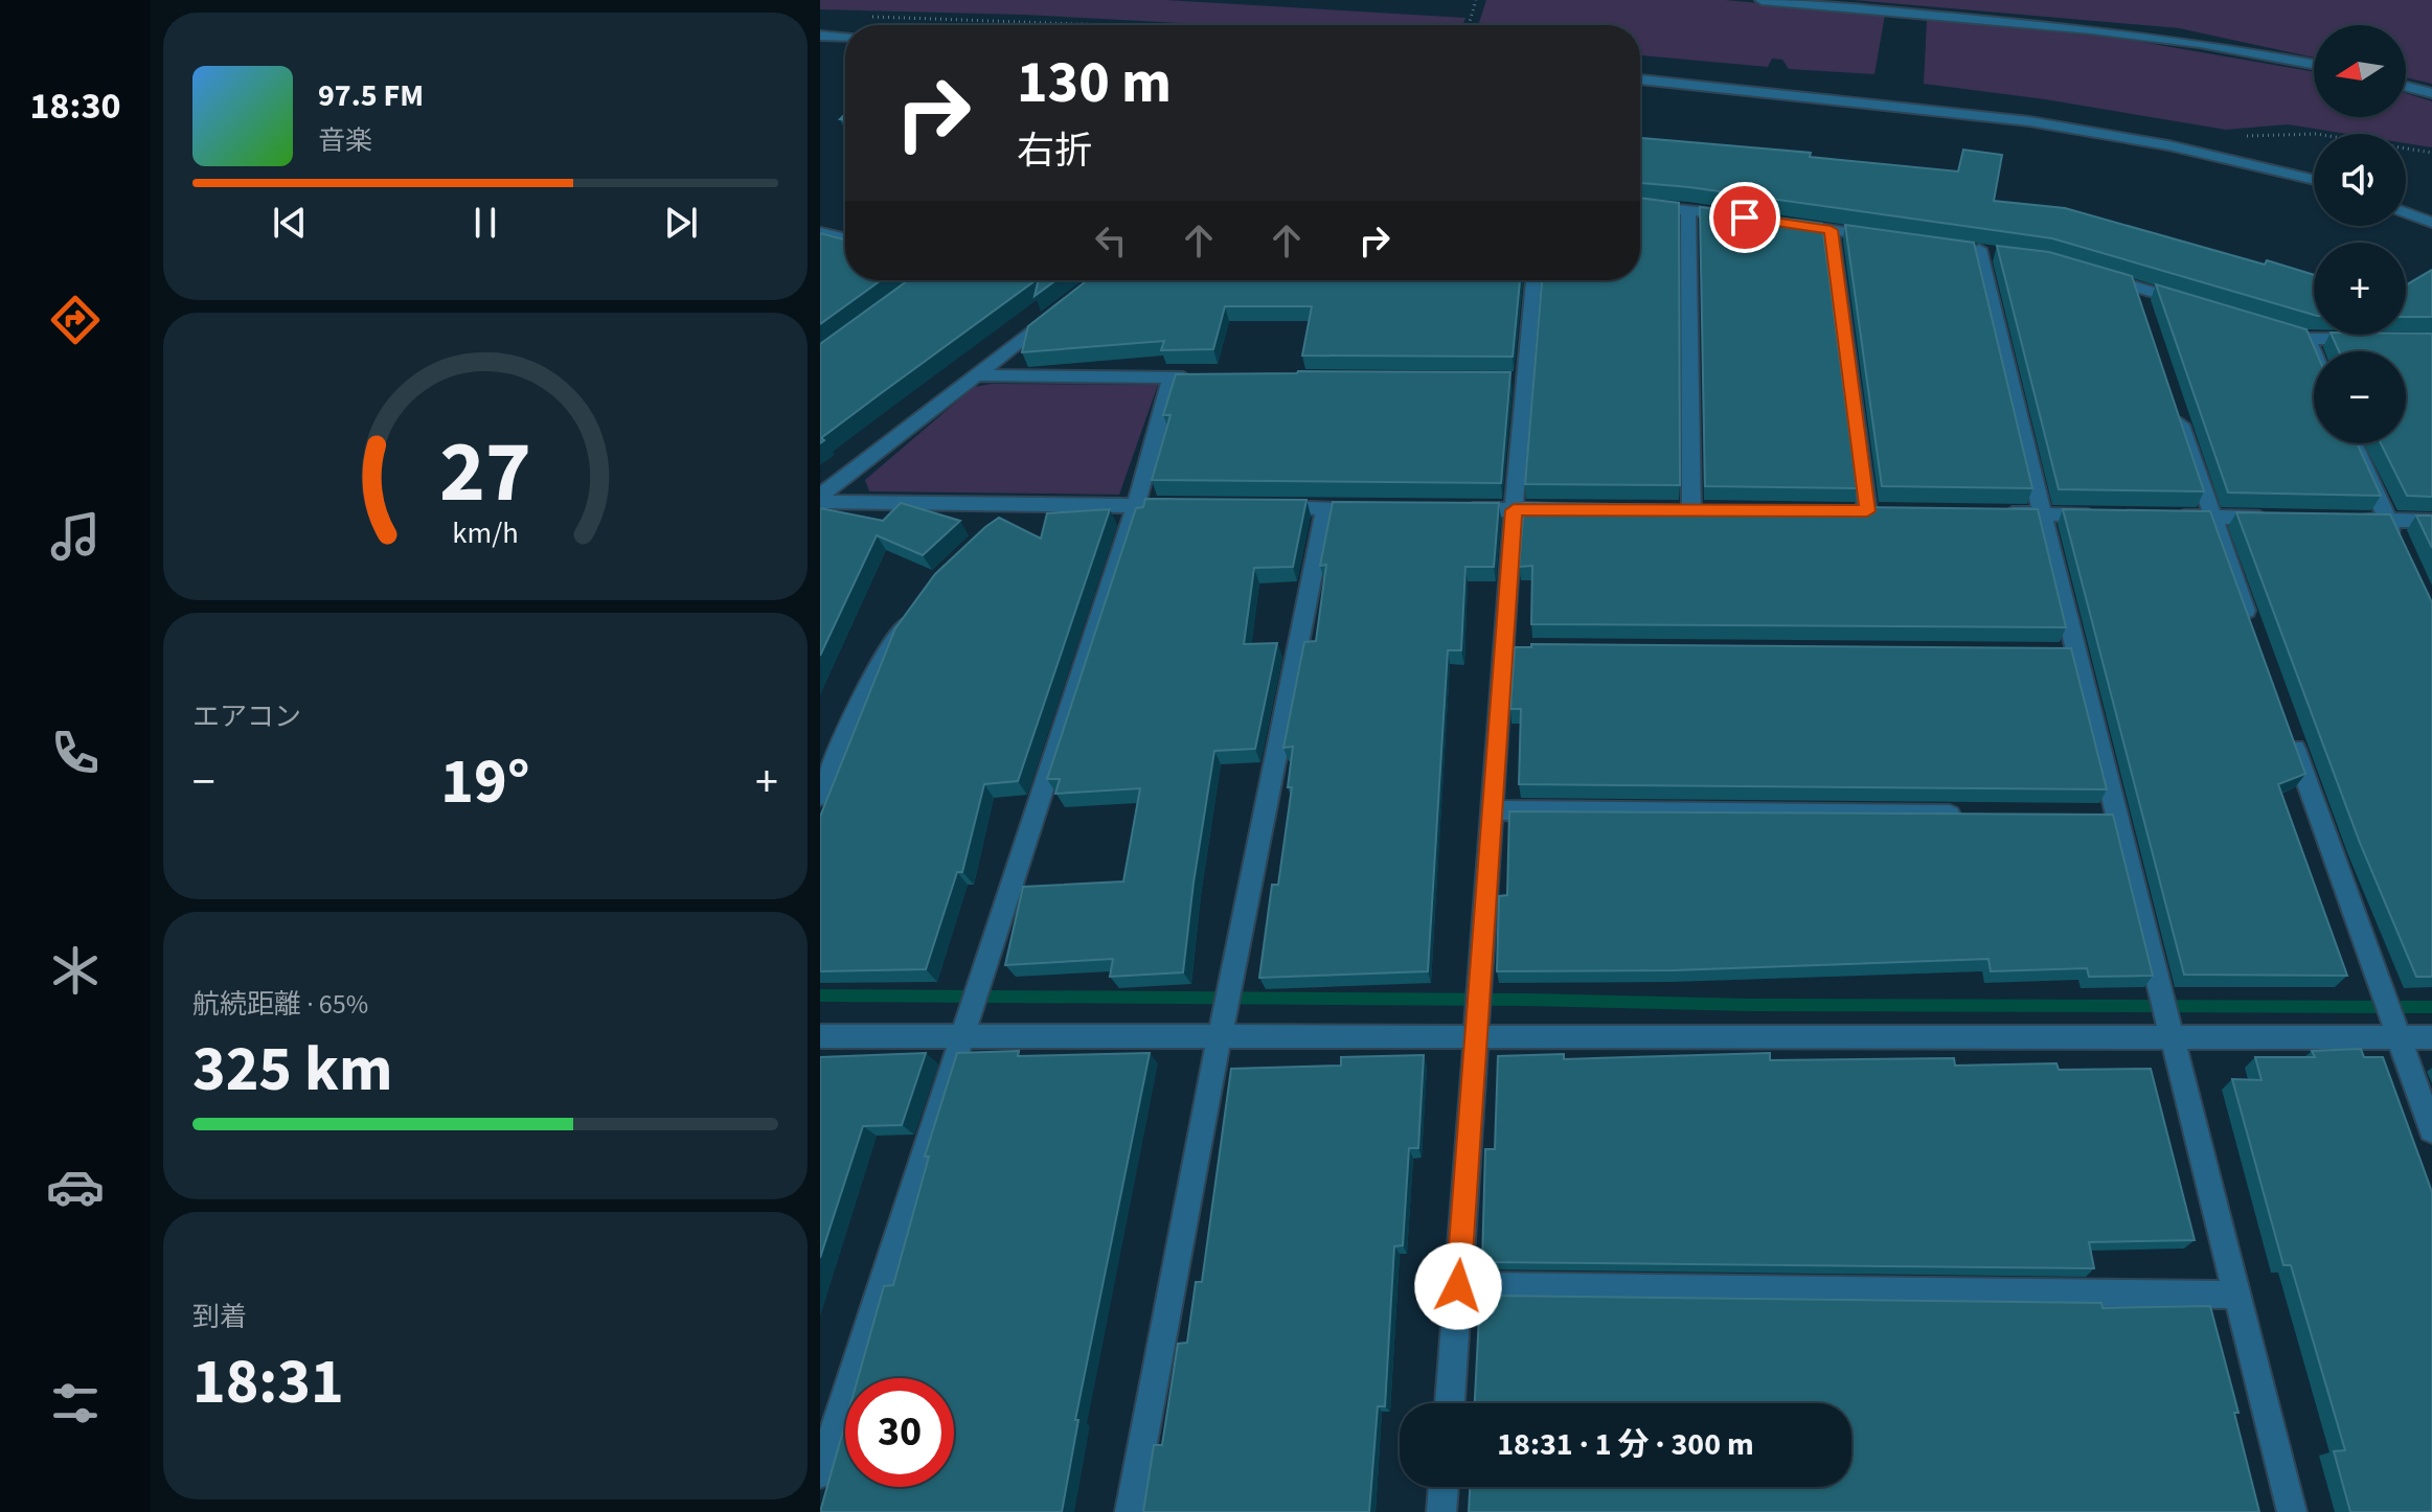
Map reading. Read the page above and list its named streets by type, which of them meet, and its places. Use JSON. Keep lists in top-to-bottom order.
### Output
{
  "north": "left",
  "page": {
    "tabs": "18:30",
    "map_buttons": ["+", "−"],
    "turn": ["130 m", "右折"],
    "song": ["97.5 FM", "音楽"],
    "tile": [
      "エアコン",
      ["航続距離 · 65%", "325 km"],
      ["到着", "18:31"]
    ],
    "heat": ["−", "19°", "+"],
    "limit": "30",
    "trip": "18:31 · 1 分 · 300 m",
    "gauge": ["27", "km/h"]
  }
}
